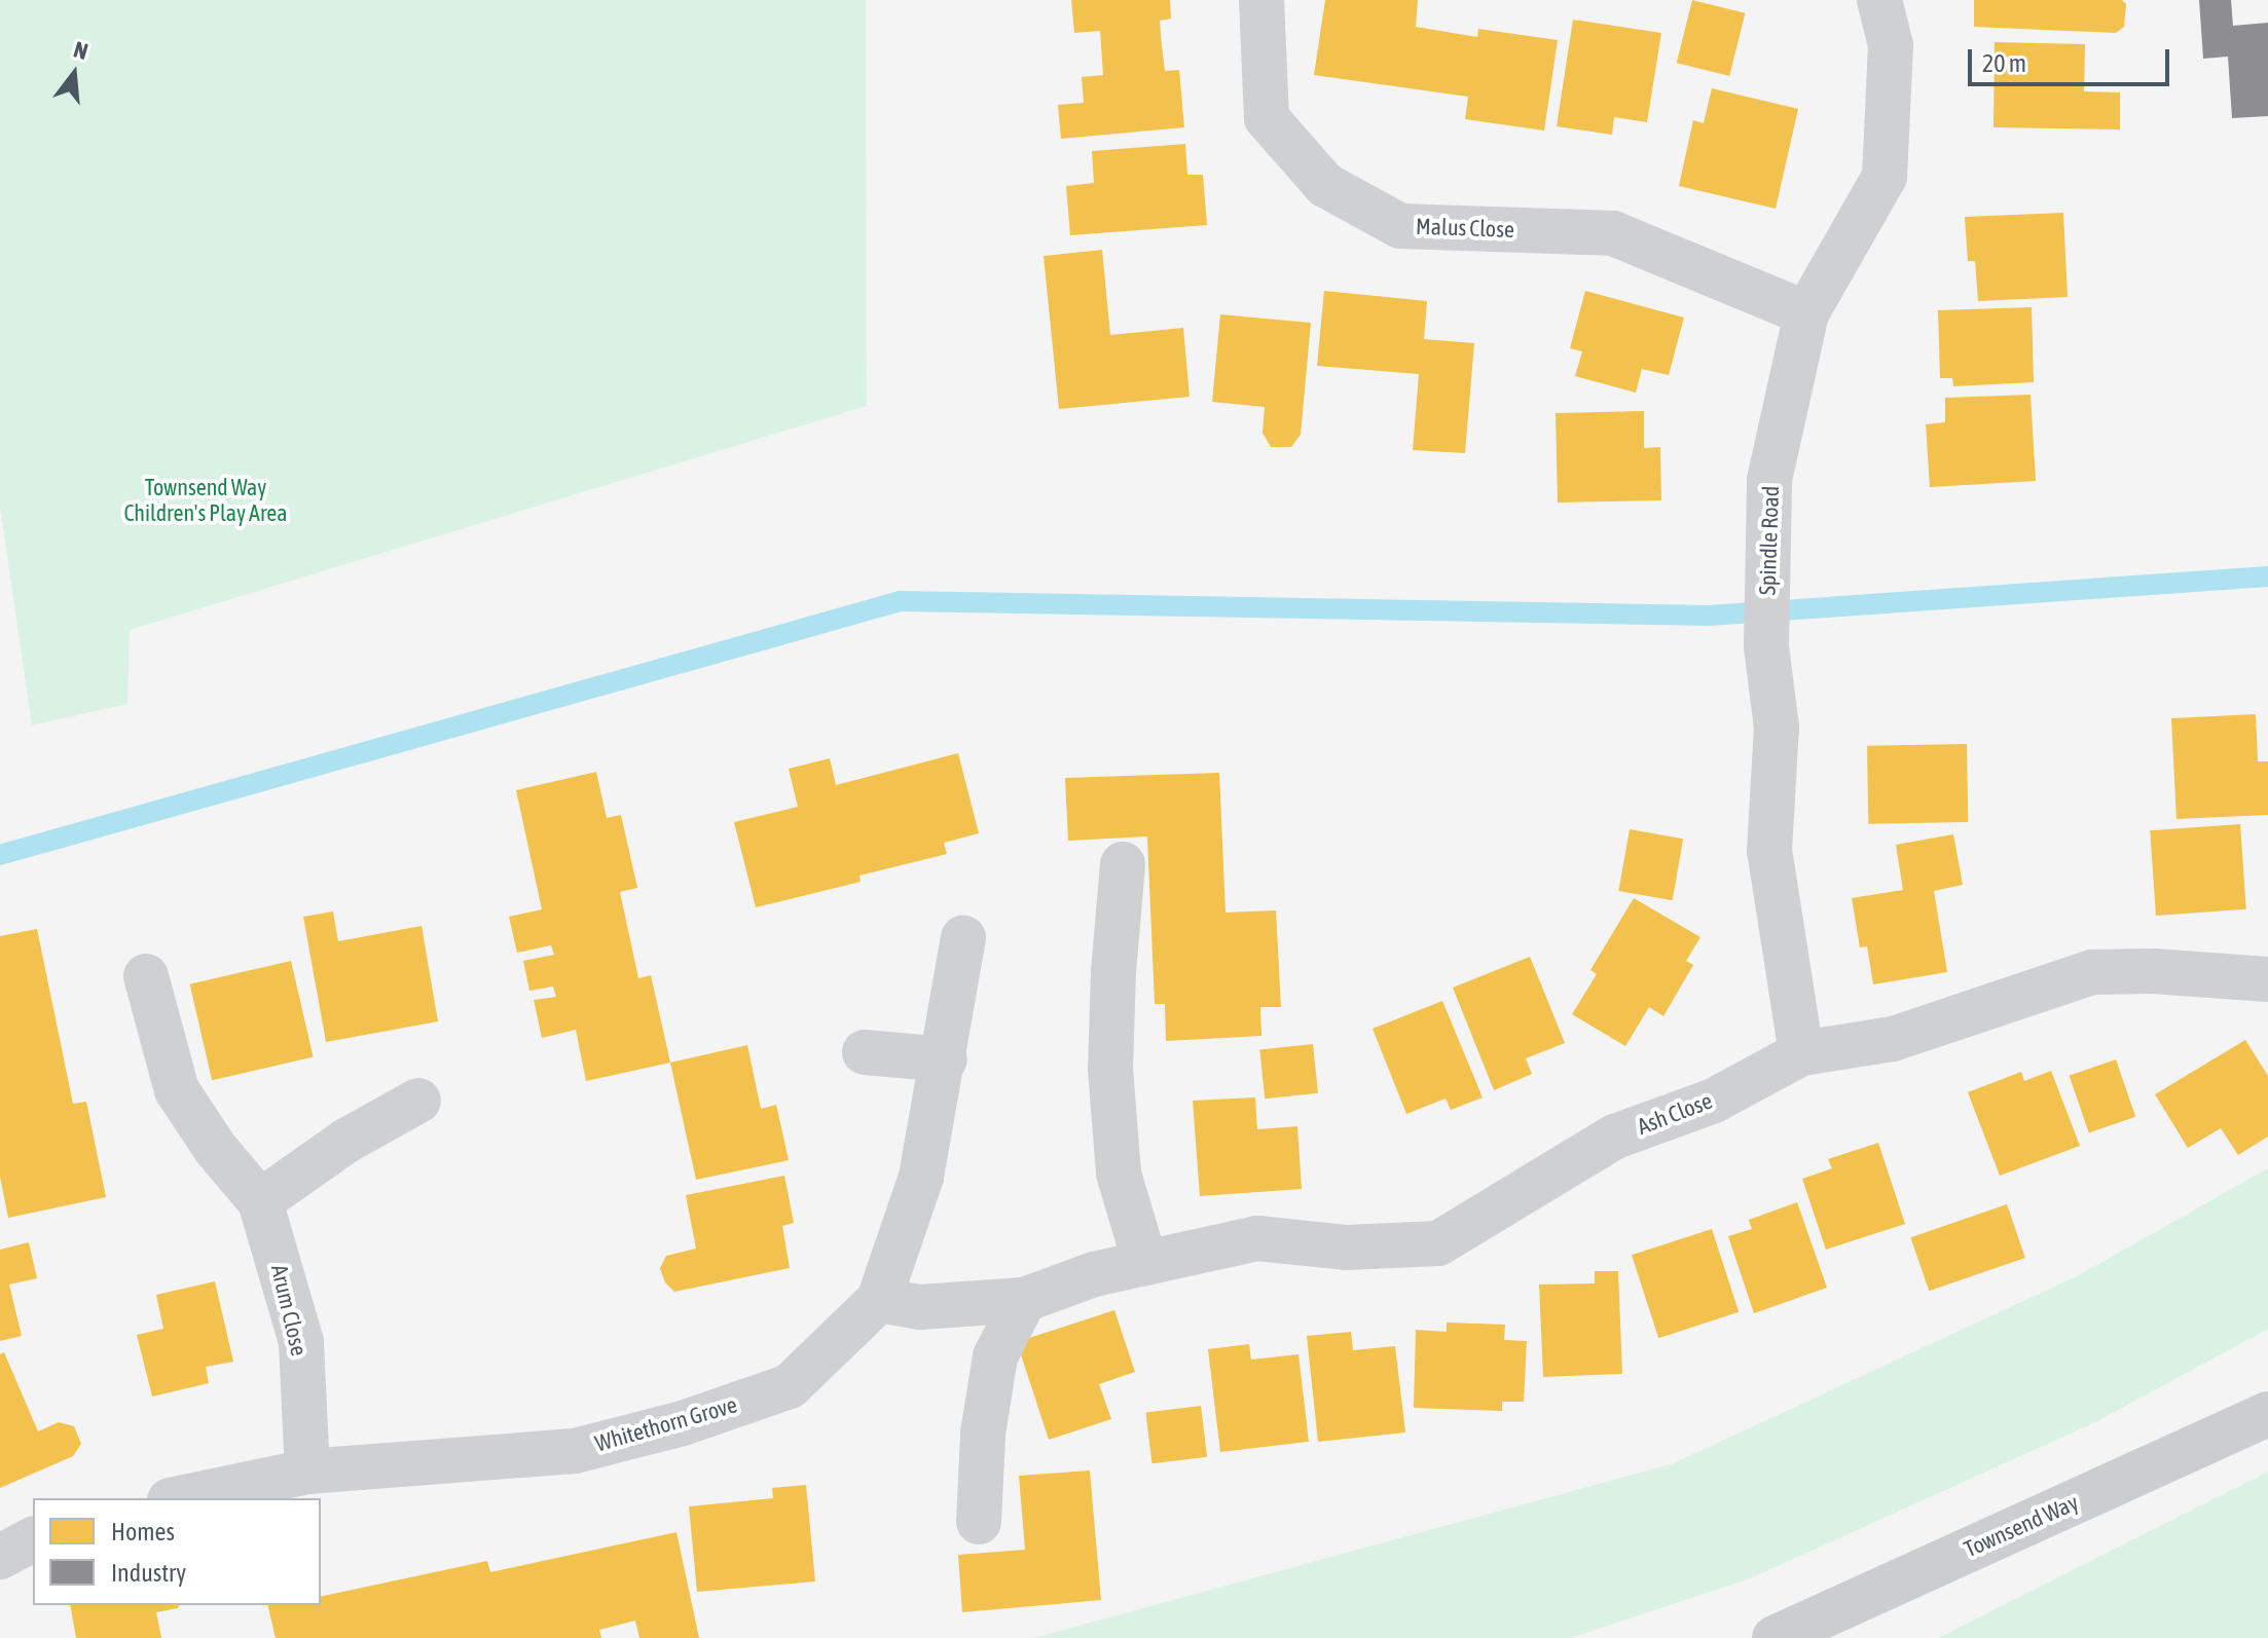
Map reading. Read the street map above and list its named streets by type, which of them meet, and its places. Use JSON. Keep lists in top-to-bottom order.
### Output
{
  "streets": {
    "main road": ["Townsend Way"],
    "street": [
      "Malus Close",
      "Spindle Road",
      "Ash Close",
      "Arum Close",
      "Whitethorn Grove"
    ]
  },
  "crossings": [
    ["Malus Close", "Spindle Road"],
    ["Spindle Road", "Ash Close"],
    ["Ash Close", "Whitethorn Grove"],
    ["Arum Close", "Whitethorn Grove"]
  ],
  "parks": ["Townsend Way Children's Play Area"],
  "legend": ["Homes", "Industry"],
  "scale_bar": "20 m",
  "north": "top"
}
